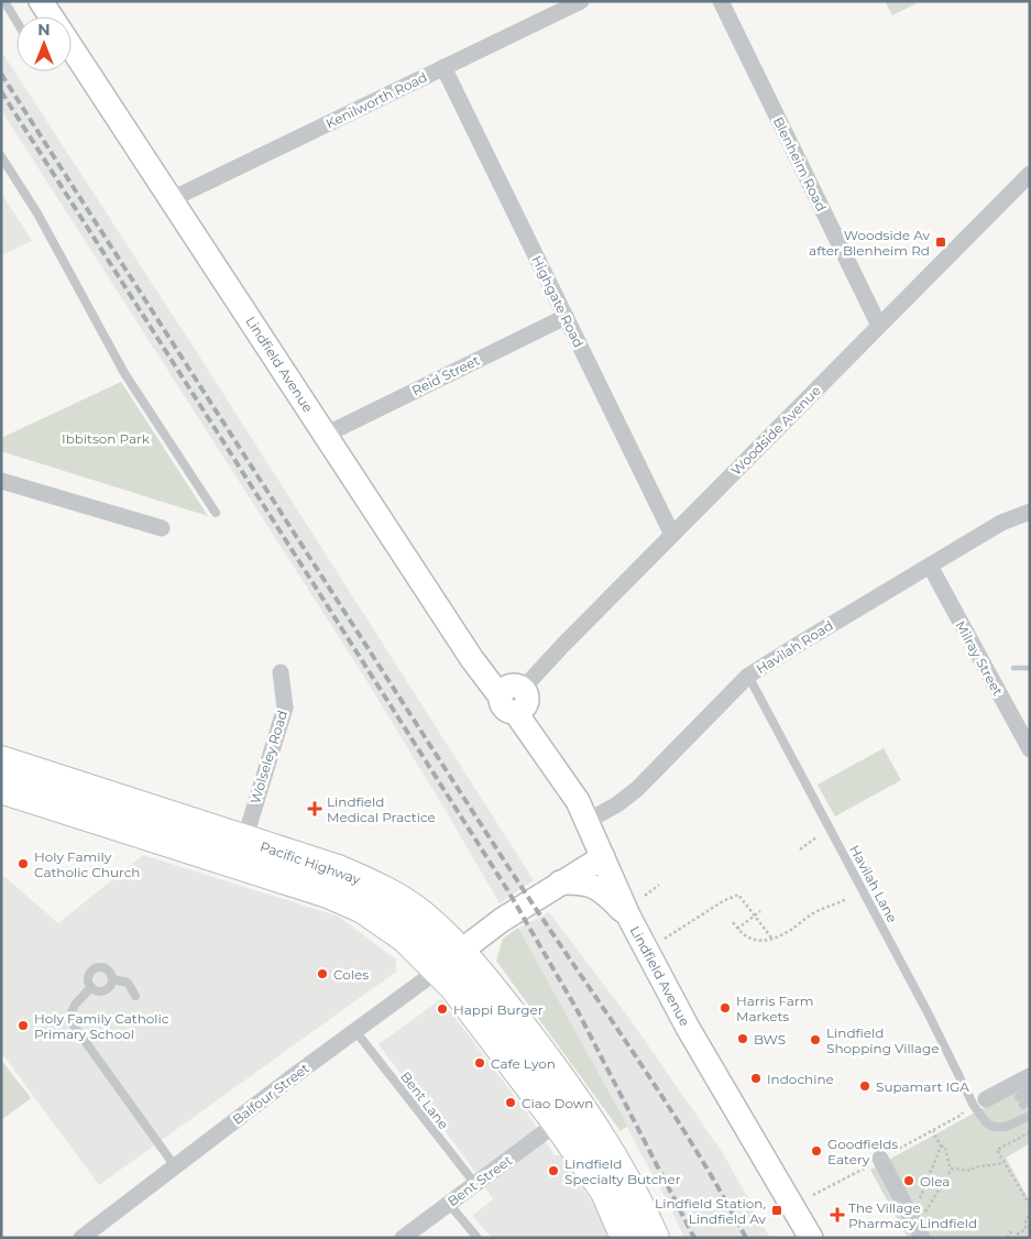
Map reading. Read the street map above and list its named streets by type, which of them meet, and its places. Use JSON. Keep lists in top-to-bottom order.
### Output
{
  "streets": {
    "highway": ["Pacific Highway"],
    "street": [
      "Kenilworth Road",
      "Blenheim Road",
      "Highgate Road",
      "Lindfield Avenue",
      "Reid Street",
      "Woodside Avenue",
      "Havilah Road",
      "Milray Street",
      "Wolseley Road",
      "Balfour Street",
      "Bent Street"
    ],
    "lane": ["Havilah Lane", "Bent Lane"]
  },
  "crossings": [
    ["Kenilworth Road", "Highgate Road"],
    ["Kenilworth Road", "Lindfield Avenue"],
    ["Blenheim Road", "Woodside Avenue"],
    ["Highgate Road", "Reid Street"],
    ["Highgate Road", "Woodside Avenue"],
    ["Lindfield Avenue", "Reid Street"],
    ["Lindfield Avenue", "Woodside Avenue"],
    ["Lindfield Avenue", "Havilah Road"],
    ["Havilah Road", "Milray Street"],
    ["Havilah Road", "Havilah Lane"],
    ["Wolseley Road", "Pacific Highway"],
    ["Pacific Highway", "Balfour Street"],
    ["Pacific Highway", "Bent Street"],
    ["Balfour Street", "Bent Lane"],
    ["Bent Lane", "Bent Street"]
  ],
  "parks": ["Ibbitson Park"],
  "places": {
    "transit": ["Woodside Av after Blenheim Rd", "Lindfield Station, Lindfield Av"],
    "health": ["Lindfield Medical Practice", "The Village Pharmacy Lindfield"],
    "other": [
      "Holy Family Catholic Church",
      "Coles",
      "Harris Farm Markets",
      "Happi Burger",
      "Holy Family Catholic Primary School",
      "BWS",
      "Lindfield Shopping Village",
      "Cafe Lyon",
      "Indochine",
      "Supamart IGA",
      "Ciao Down",
      "Goodfields Eatery",
      "Lindfield Specialty Butcher",
      "Olea"
    ]
  },
  "north": "top"
}
